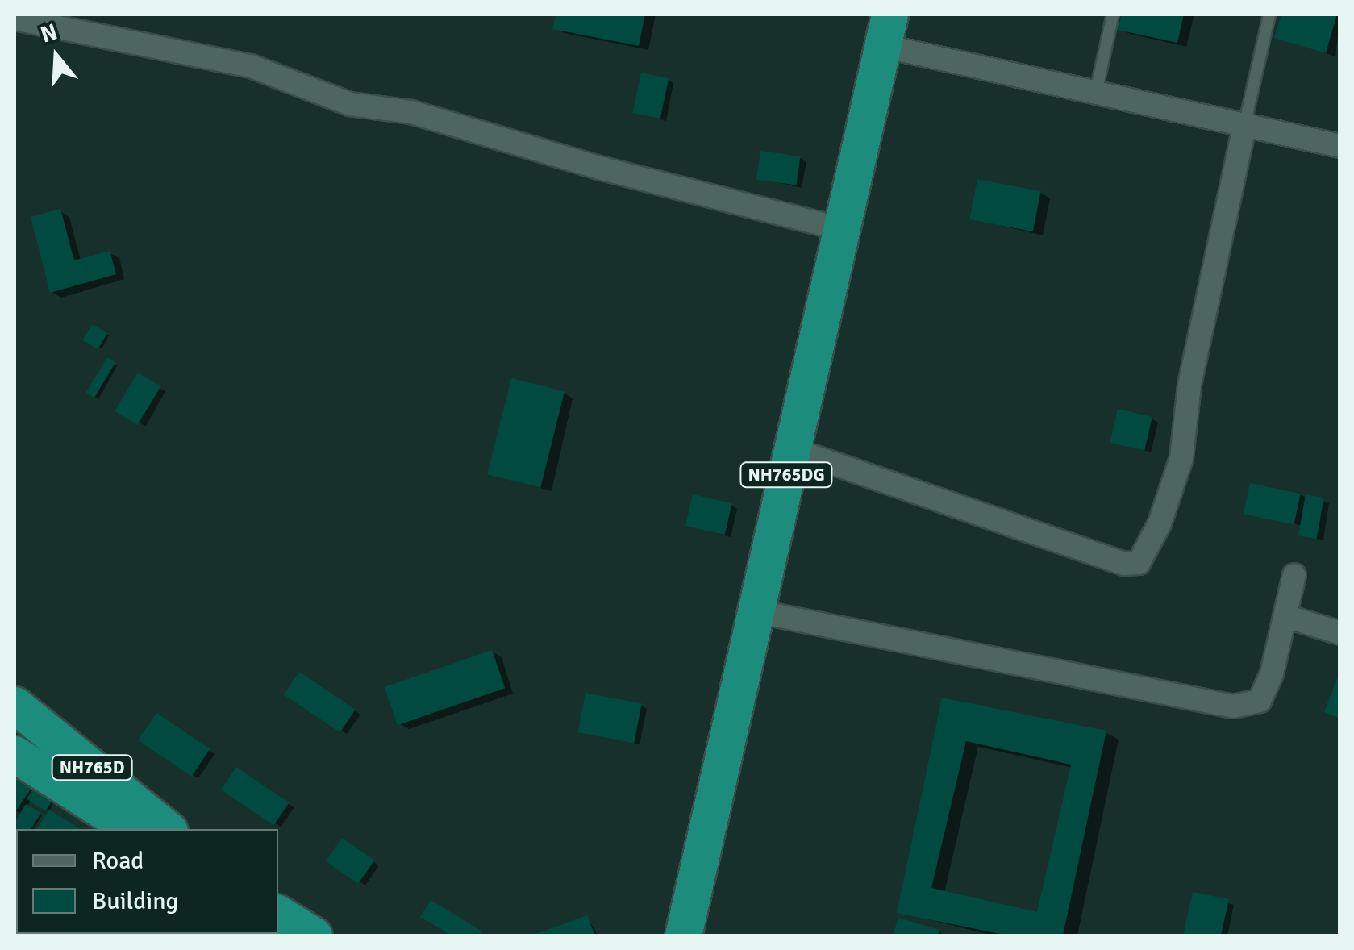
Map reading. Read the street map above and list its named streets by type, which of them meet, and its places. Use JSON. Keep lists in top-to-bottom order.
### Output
{
  "streets": {
    "highway": ["NH765DG", "NH765D"]
  },
  "legend": ["Road", "Building"],
  "north": "top"
}
